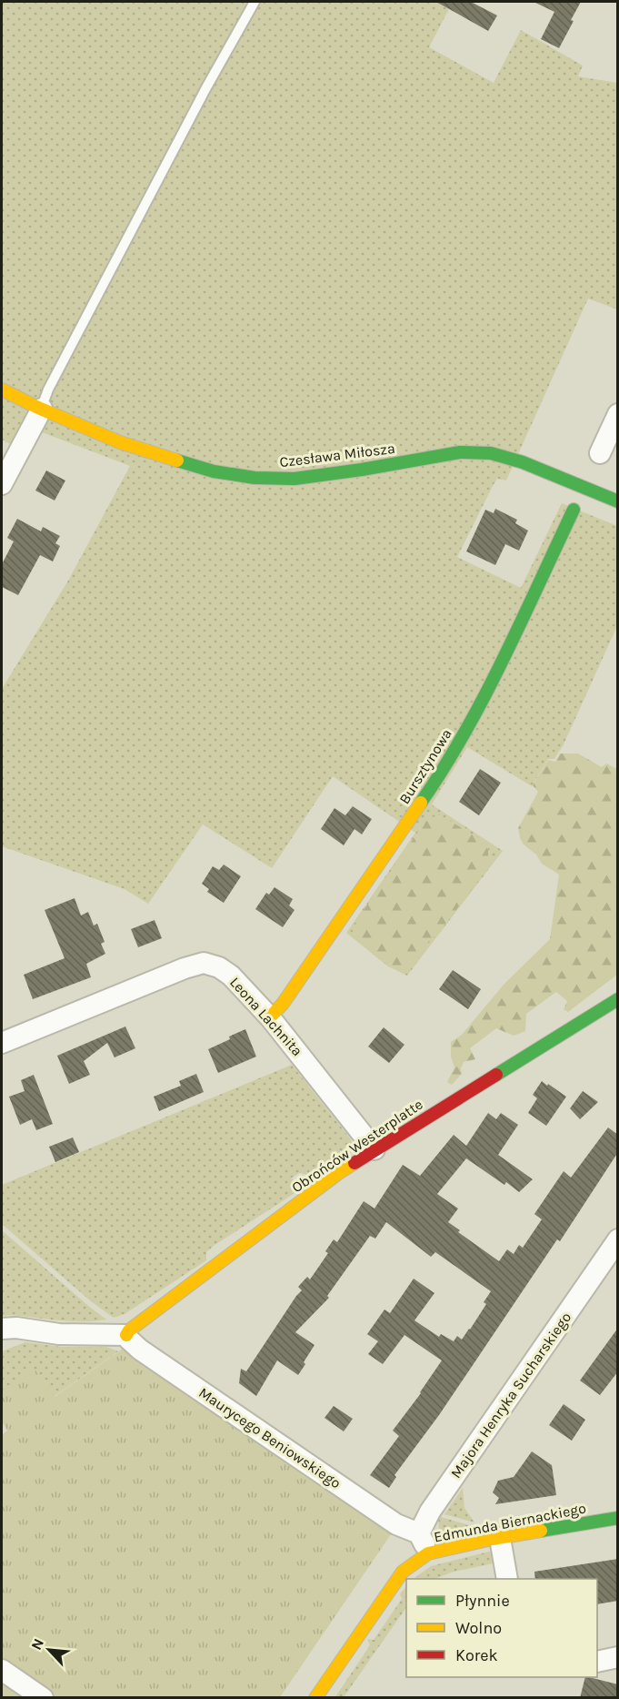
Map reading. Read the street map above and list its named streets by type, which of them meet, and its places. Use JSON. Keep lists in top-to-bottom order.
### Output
{
  "streets": {
    "street": [
      "Czesława Miłosza",
      "Bursztynowa",
      "Leona Lachnita",
      "Obrońców Westerplatte",
      "Majora Henryka Sucharskiego",
      "Maurycego Beniowskiego",
      "Edmunda Biernackiego"
    ]
  },
  "crossings": [
    ["Bursztynowa", "Leona Lachnita"],
    ["Leona Lachnita", "Obrońców Westerplatte"],
    ["Obrońców Westerplatte", "Maurycego Beniowskiego"],
    ["Majora Henryka Sucharskiego", "Maurycego Beniowskiego"]
  ],
  "legend": ["Płynnie", "Wolno", "Korek"],
  "north": "top left"
}
